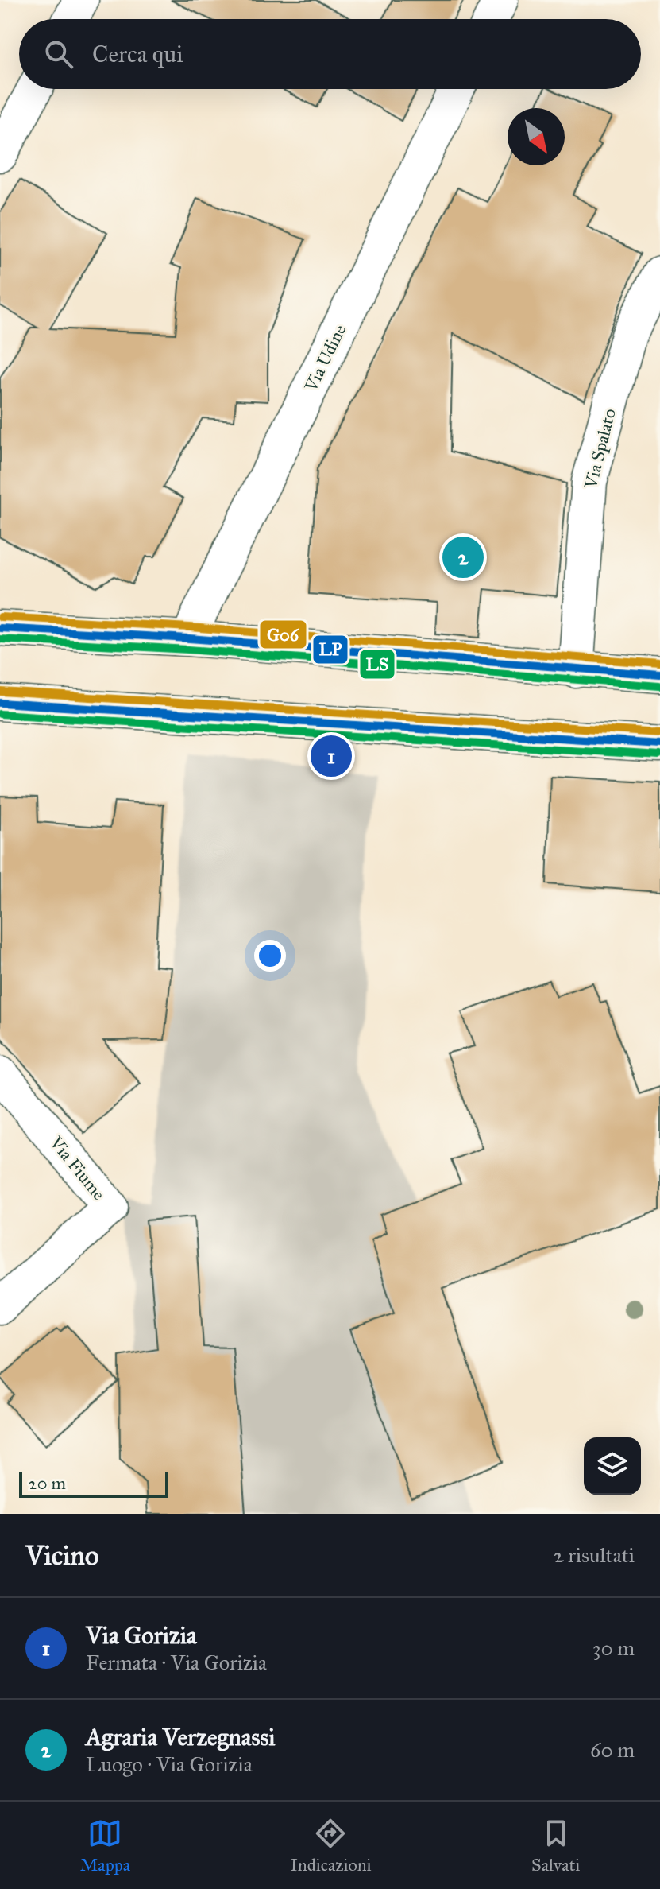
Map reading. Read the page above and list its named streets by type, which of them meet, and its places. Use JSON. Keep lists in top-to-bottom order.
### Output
{
  "streets": {
    "street": ["Via Udine", "Via Spalato", "Via Fiume"]
  },
  "lines": ["transit line G06", "transit line LP", "transit line LS"],
  "scale_bar": "20 m",
  "north": "bottom right",
  "page": {
    "search": "Cerca qui",
    "pins": ["2", "1"],
    "scale": "20 m",
    "heading": ["Vicino", "2 risultati"],
    "list": [
      {
        "mark": "1",
        "name": "Via Gorizia",
        "note": "Fermata · Via Gorizia",
        "value": "30 m"
      },
      {
        "mark": "2",
        "name": "Agraria Verzegnassi",
        "note": "Luogo · Via Gorizia",
        "value": "60 m"
      }
    ],
    "nav": ["Mappa", "Indicazioni", "Salvati"]
  }
}
